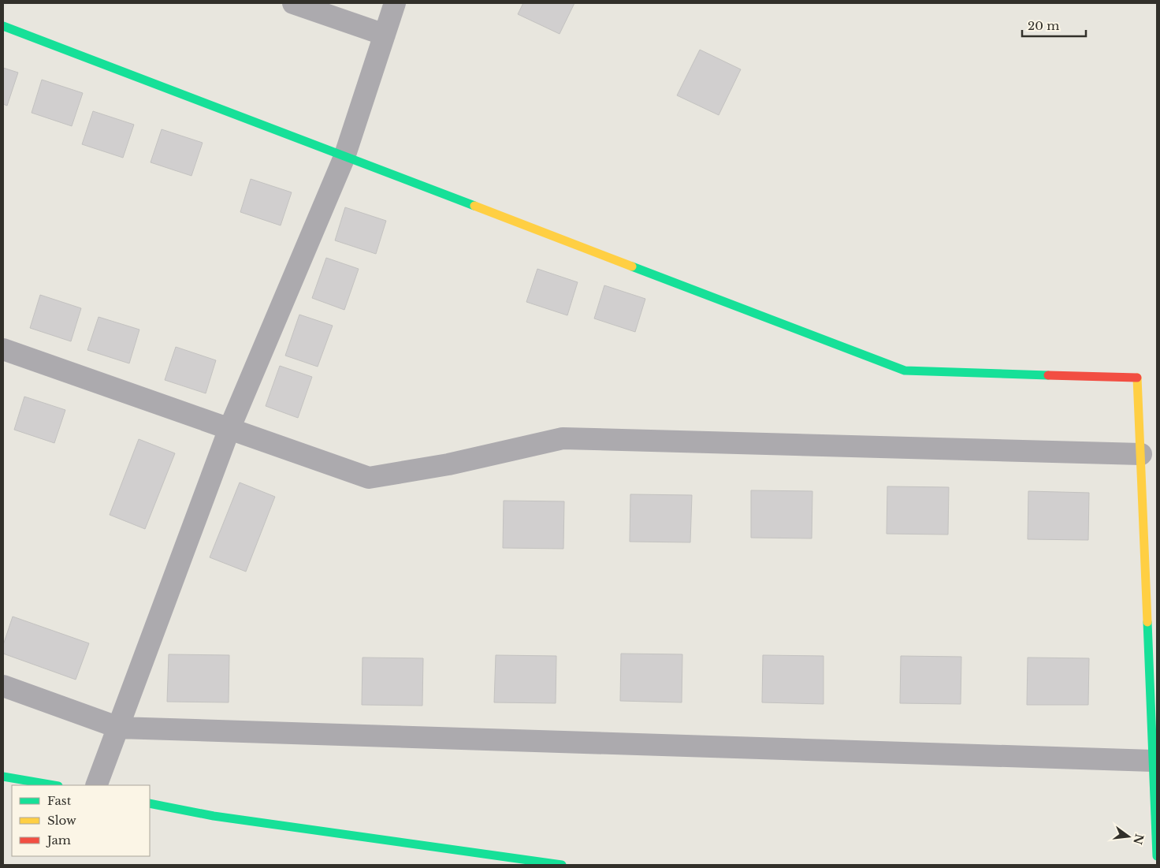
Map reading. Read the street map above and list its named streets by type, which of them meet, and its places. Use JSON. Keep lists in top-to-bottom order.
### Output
{
  "legend": ["Fast", "Slow", "Jam"],
  "scale_bar": "20 m",
  "north": "right"
}
